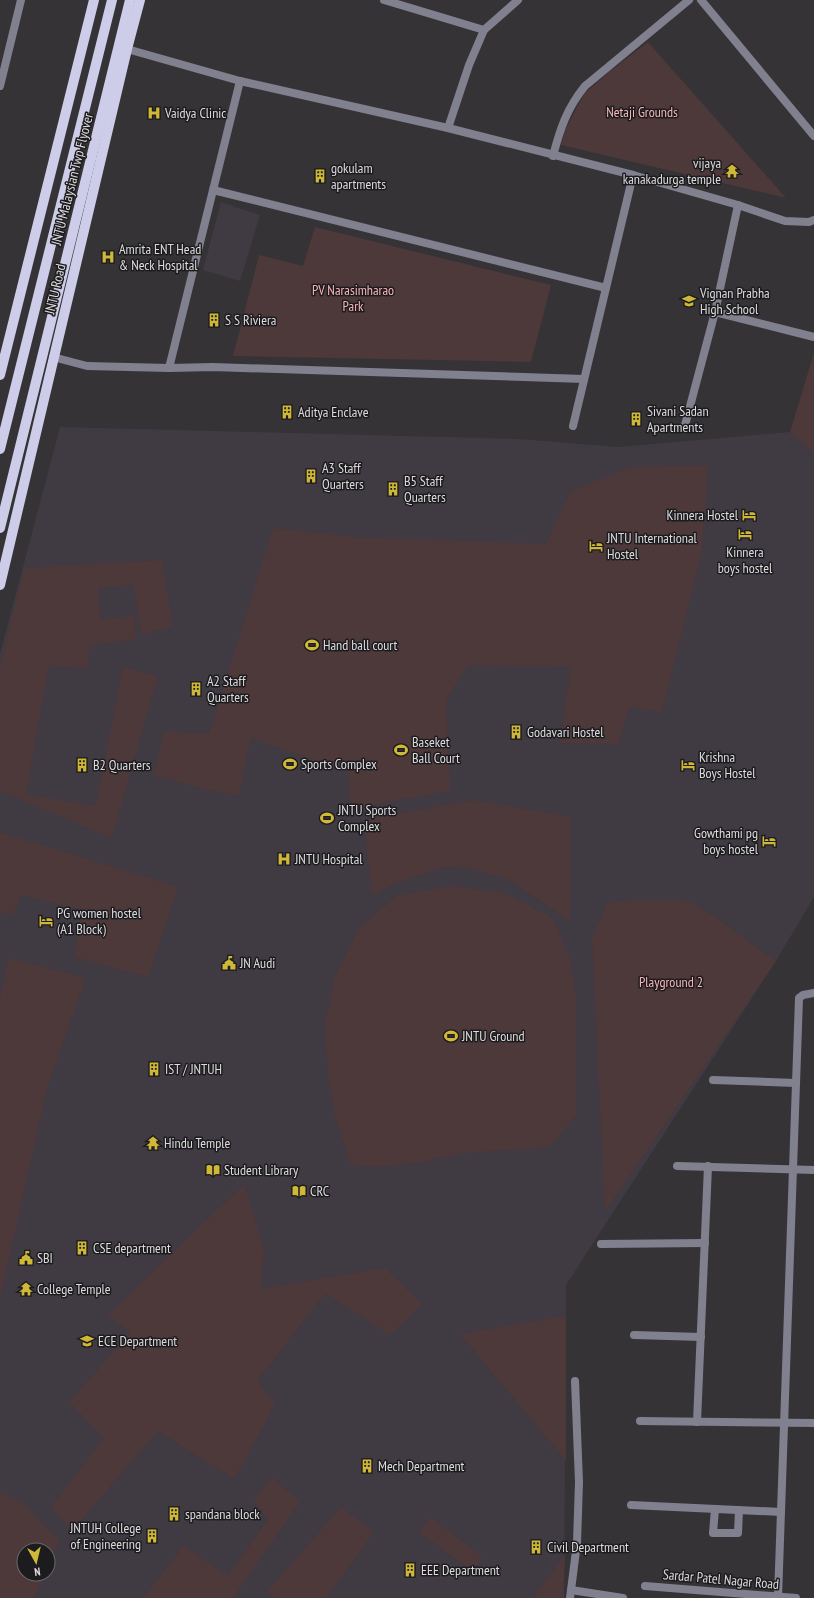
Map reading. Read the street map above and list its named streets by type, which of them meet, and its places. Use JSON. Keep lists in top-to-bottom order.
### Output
{
  "streets": {
    "main road": ["JNTU Malaysian Twp Flyover", "JNTU Road"],
    "street": ["Sardar Patel Nagar Road"]
  },
  "parks": ["Netaji Grounds", "PV Narasimharao Park", "Playground 2"],
  "places": {
    "hospital": ["Vaidya Clinic", "Amrita ENT Head & Neck Hospital", "JNTU Hospital"],
    "temple": ["vijaya kanakadurga temple", "Hindu Temple", "College Temple"],
    "building": [
      "gokulam apartments",
      "S S Riviera",
      "Aditya Enclave",
      "Sivani Sadan Apartments",
      "A3 Staff Quarters",
      "B5 Staff Quarters",
      "A2 Staff Quarters",
      "Godavari Hostel",
      "B2 Quarters",
      "IST / JNTUH",
      "CSE department",
      "Mech Department",
      "spandana block",
      "JNTUH College of Engineering",
      "Civil Department",
      "EEE Department"
    ],
    "school or university": ["Vignan Prabha High School", "ECE Department"],
    "hotel": [
      "Kinnera Hostel",
      "Kinnera boys hostel",
      "JNTU International Hostel",
      "Krishna Boys Hostel",
      "Gowthami pg boys hostel",
      "PG women hostel (A1 Block)"
    ],
    "sports": [
      "Hand ball court",
      "Baseket Ball Court",
      "Sports Complex",
      "JNTU Sports Complex",
      "JNTU Ground"
    ],
    "public building": ["JN Audi", "SBI"],
    "library": ["Student Library", "CRC"]
  },
  "north": "bottom"
}
